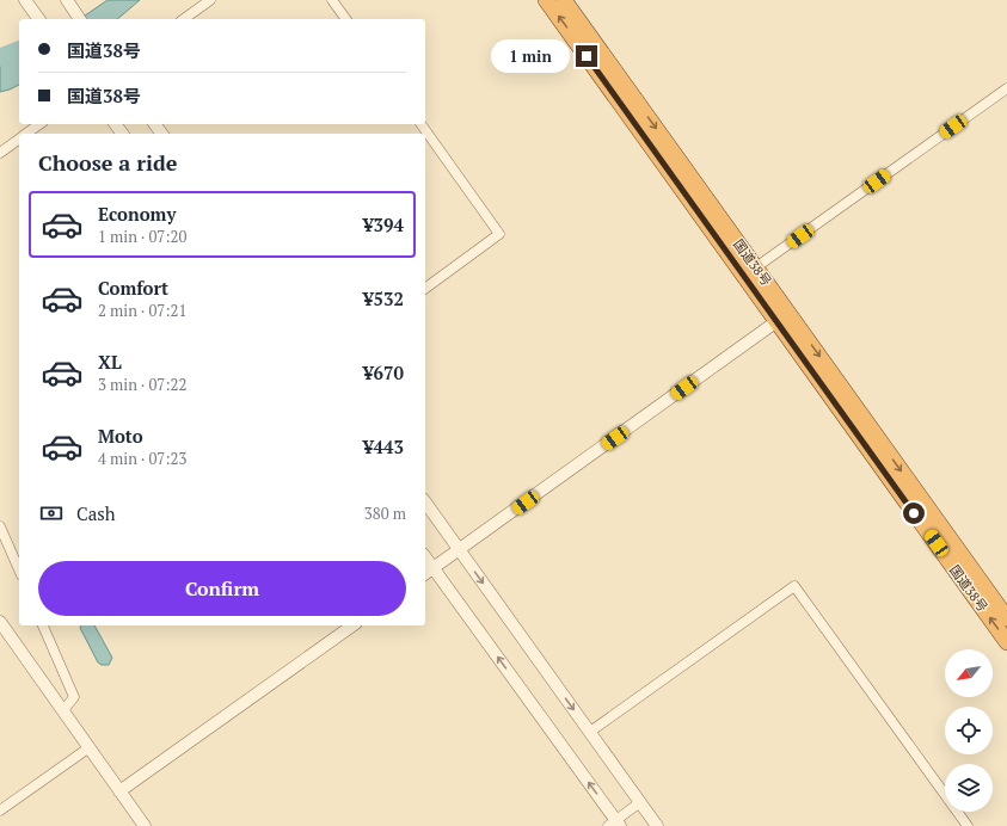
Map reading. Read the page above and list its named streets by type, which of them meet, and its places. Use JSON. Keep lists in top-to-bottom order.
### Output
{
  "streets": {
    "highway": ["国道38号"]
  },
  "north": "bottom left",
  "page": {
    "banner": ["国道38号", "国道38号"],
    "bubble": "1 min",
    "heading": "Choose a ride",
    "list": [
      {
        "name": "Economy",
        "note": "1 min · 07:20",
        "value": "¥394"
      },
      {
        "name": "Comfort",
        "note": "2 min · 07:21",
        "value": "¥532"
      },
      {
        "name": "XL",
        "note": "3 min · 07:22",
        "value": "¥670"
      },
      {
        "name": "Moto",
        "note": "4 min · 07:23",
        "value": "¥443"
      }
    ],
    "pay": ["Cash", "380 m"],
    "buttons": "Confirm"
  }
}
